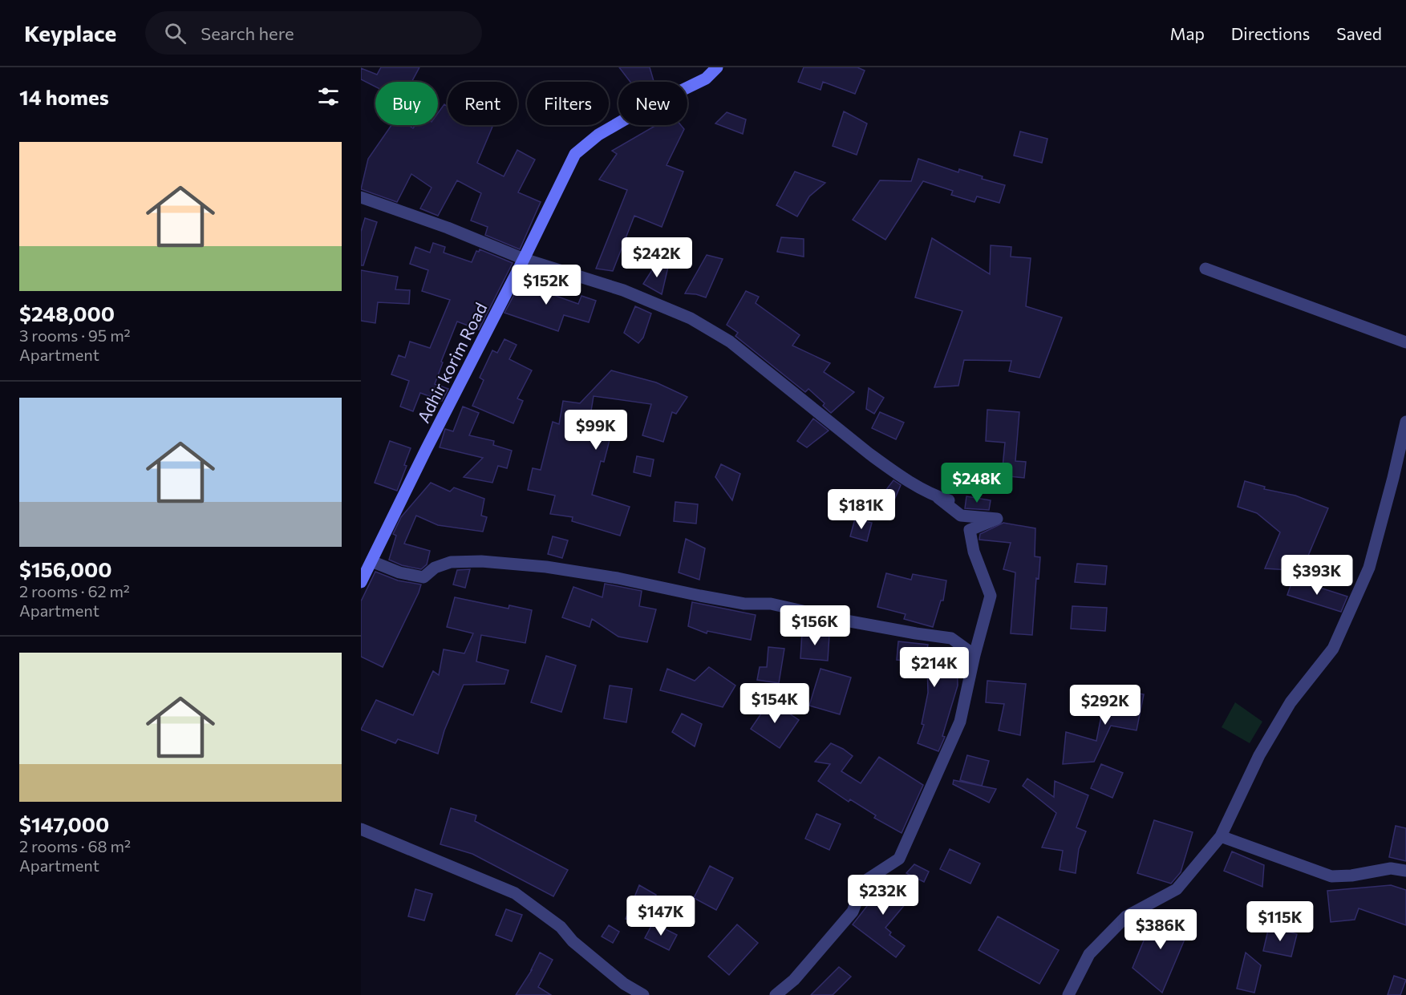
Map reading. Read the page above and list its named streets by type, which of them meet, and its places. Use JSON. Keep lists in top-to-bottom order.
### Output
{
  "streets": {
    "main road": ["Adhir korim Road"]
  },
  "page": {
    "header": "Keyplace",
    "search": "Search here",
    "nav": ["Map", "Directions", "Saved"],
    "heading": "14 homes",
    "chip": [
      "Buy",
      "Rent",
      "Filters",
      "New"
    ],
    "list": [
      {
        "name": "$248,000",
        "note": "3 rooms · 95 m² · Apartment"
      },
      {
        "name": "$156,000",
        "note": "2 rooms · 62 m² · Apartment"
      },
      {
        "name": "$147,000",
        "note": "2 rooms · 68 m² · Apartment"
      }
    ],
    "price": [
      "$242K",
      "$152K",
      "$99K",
      "$248K",
      "$181K",
      "$393K",
      "$156K",
      "$214K",
      "$154K",
      "$292K",
      "$232K",
      "$147K",
      "$115K",
      "$386K"
    ]
  }
}
